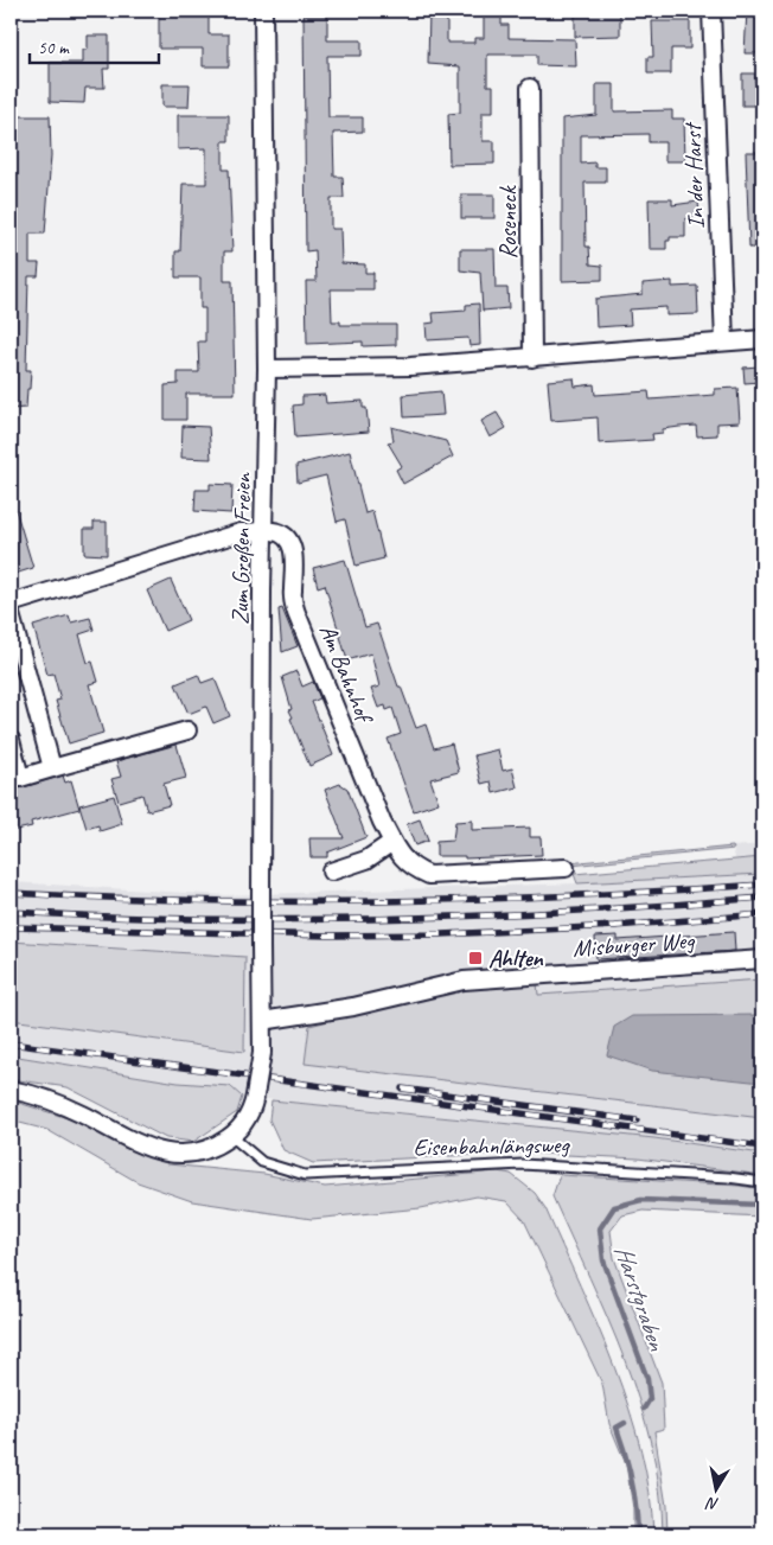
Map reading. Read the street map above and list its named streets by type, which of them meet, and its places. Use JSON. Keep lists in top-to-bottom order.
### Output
{
  "streets": {
    "street": [
      "In der Harst",
      "Roseneck",
      "Zum Großen Freien",
      "Am Bahnhof",
      "Misburger Weg"
    ],
    "lane": ["Eisenbahnlängsweg"]
  },
  "crossings": [
    ["Zum Großen Freien", "Am Bahnhof"],
    ["Zum Großen Freien", "Misburger Weg"],
    ["Zum Großen Freien", "Eisenbahnlängsweg"]
  ],
  "water": ["Harstgraben"],
  "places": {
    "transit": ["Ahlten"]
  },
  "scale_bar": "50 m",
  "north": "bottom"
}
